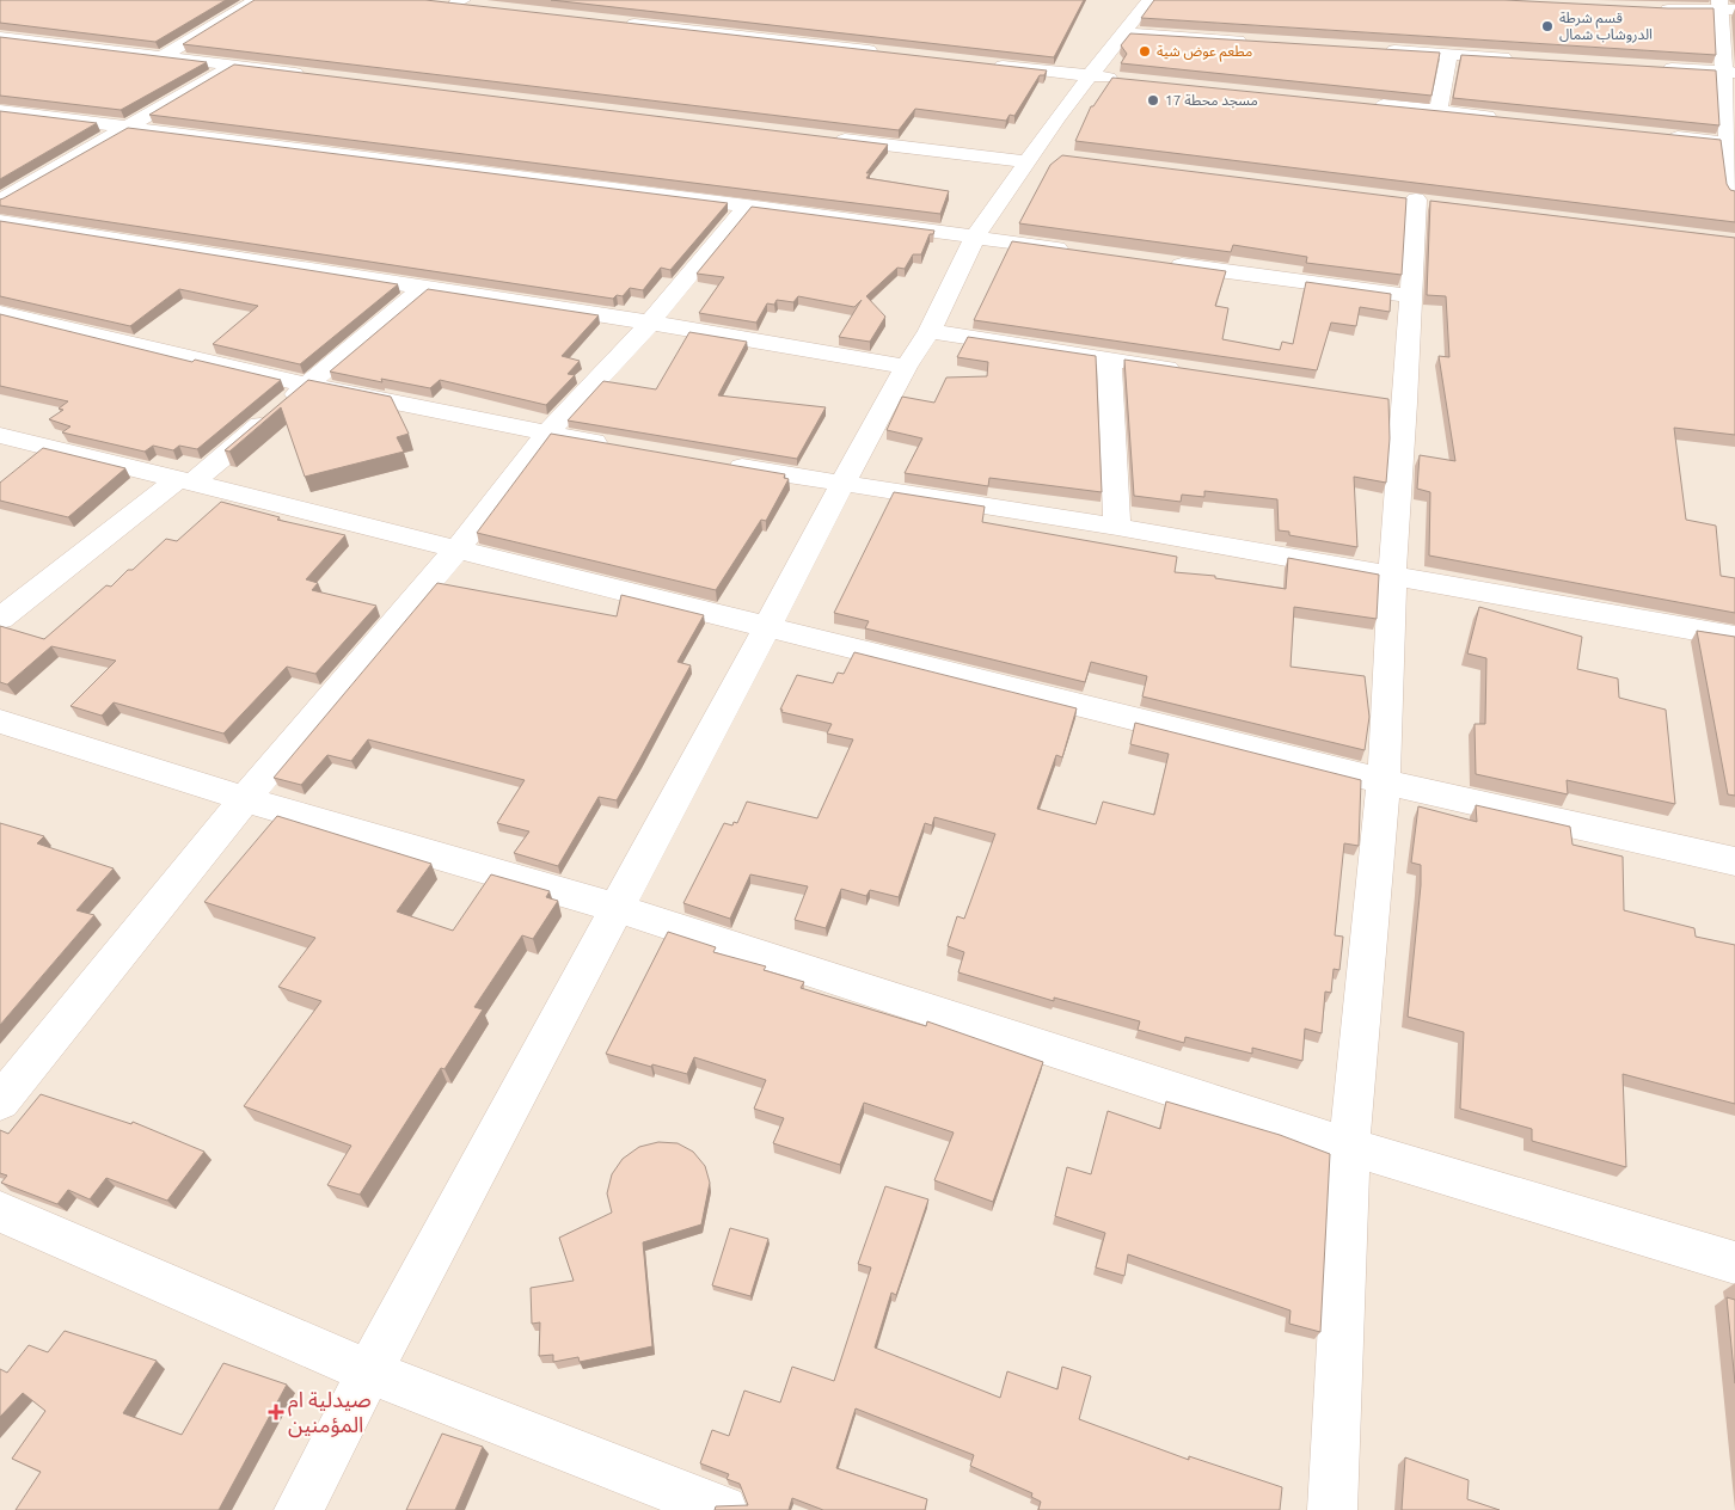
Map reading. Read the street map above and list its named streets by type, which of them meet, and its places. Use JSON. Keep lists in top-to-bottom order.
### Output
{
  "places": {
    "other": ["قسم شرطة الدروشاب شمال", "مطعم عوض شية", "مسجد محطة 17"],
    "health": ["صيدلية ام المؤمنين"]
  }
}
